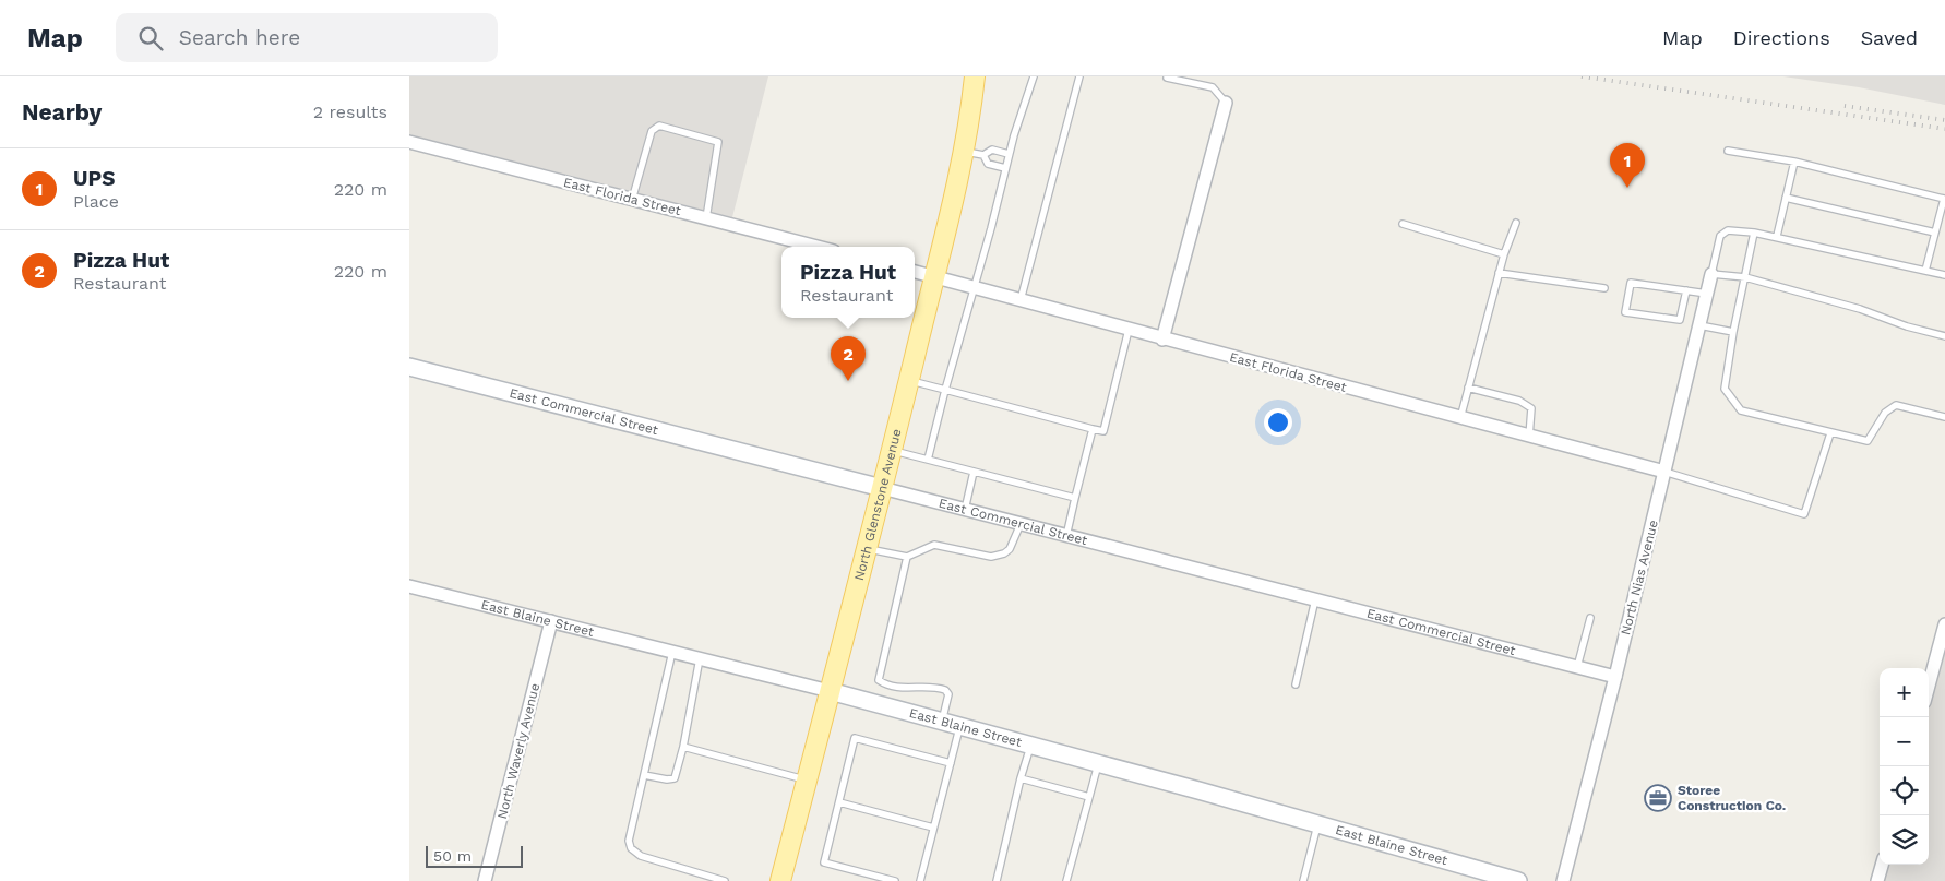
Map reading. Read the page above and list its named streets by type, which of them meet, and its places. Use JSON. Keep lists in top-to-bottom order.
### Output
{
  "streets": {
    "main road": ["North Glenstone Avenue"],
    "street": [
      "East Florida Street",
      "East Commercial Street",
      "North Nias Avenue",
      "East Blaine Street",
      "North Waverly Avenue"
    ]
  },
  "crossings": [
    ["East Florida Street", "North Glenstone Avenue"],
    ["East Florida Street", "North Nias Avenue"],
    ["East Commercial Street", "North Glenstone Avenue"],
    ["East Commercial Street", "North Nias Avenue"],
    ["North Glenstone Avenue", "East Blaine Street"],
    ["East Blaine Street", "North Waverly Avenue"]
  ],
  "places": {
    "office": ["Storee Construction Co."]
  },
  "scale_bar": "50 m",
  "page": {
    "header": "Map",
    "search": "Search here",
    "nav": ["Map", "Directions", "Saved"],
    "heading": ["Nearby", "2 results"],
    "pins": ["1", "2"],
    "list": [
      {
        "mark": "1",
        "name": "UPS",
        "note": "Place",
        "value": "220 m"
      },
      {
        "mark": "2",
        "name": "Pizza Hut",
        "note": "Restaurant",
        "value": "220 m"
      }
    ],
    "popup": ["Pizza Hut", "Restaurant"],
    "map_buttons": ["+", "−"],
    "scale": "50 m"
  }
}
